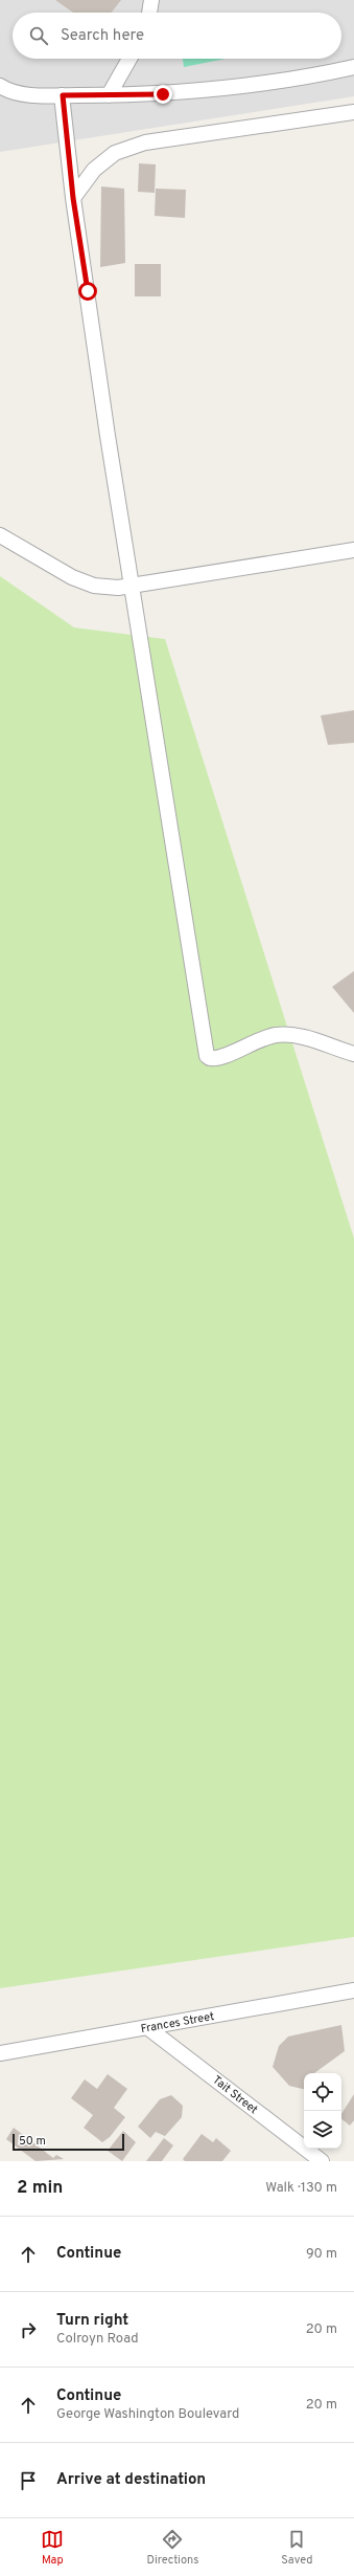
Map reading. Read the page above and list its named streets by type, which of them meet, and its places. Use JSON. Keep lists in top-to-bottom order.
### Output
{
  "streets": {
    "street": ["Frances Street", "Tait Street"]
  },
  "crossings": [
    ["Frances Street", "Tait Street"]
  ],
  "scale_bar": "50 m",
  "page": {
    "search": "Search here",
    "scale": "50 m",
    "heading": ["2 min", "Walk · 130 m"],
    "list": [
      ["Continue", "90 m"],
      ["Turn right", "Colroyn Road", "20 m"],
      ["Continue", "George Washington Boulevard", "20 m"],
      "Arrive at destination"
    ],
    "nav": ["Map", "Directions", "Saved"]
  }
}
